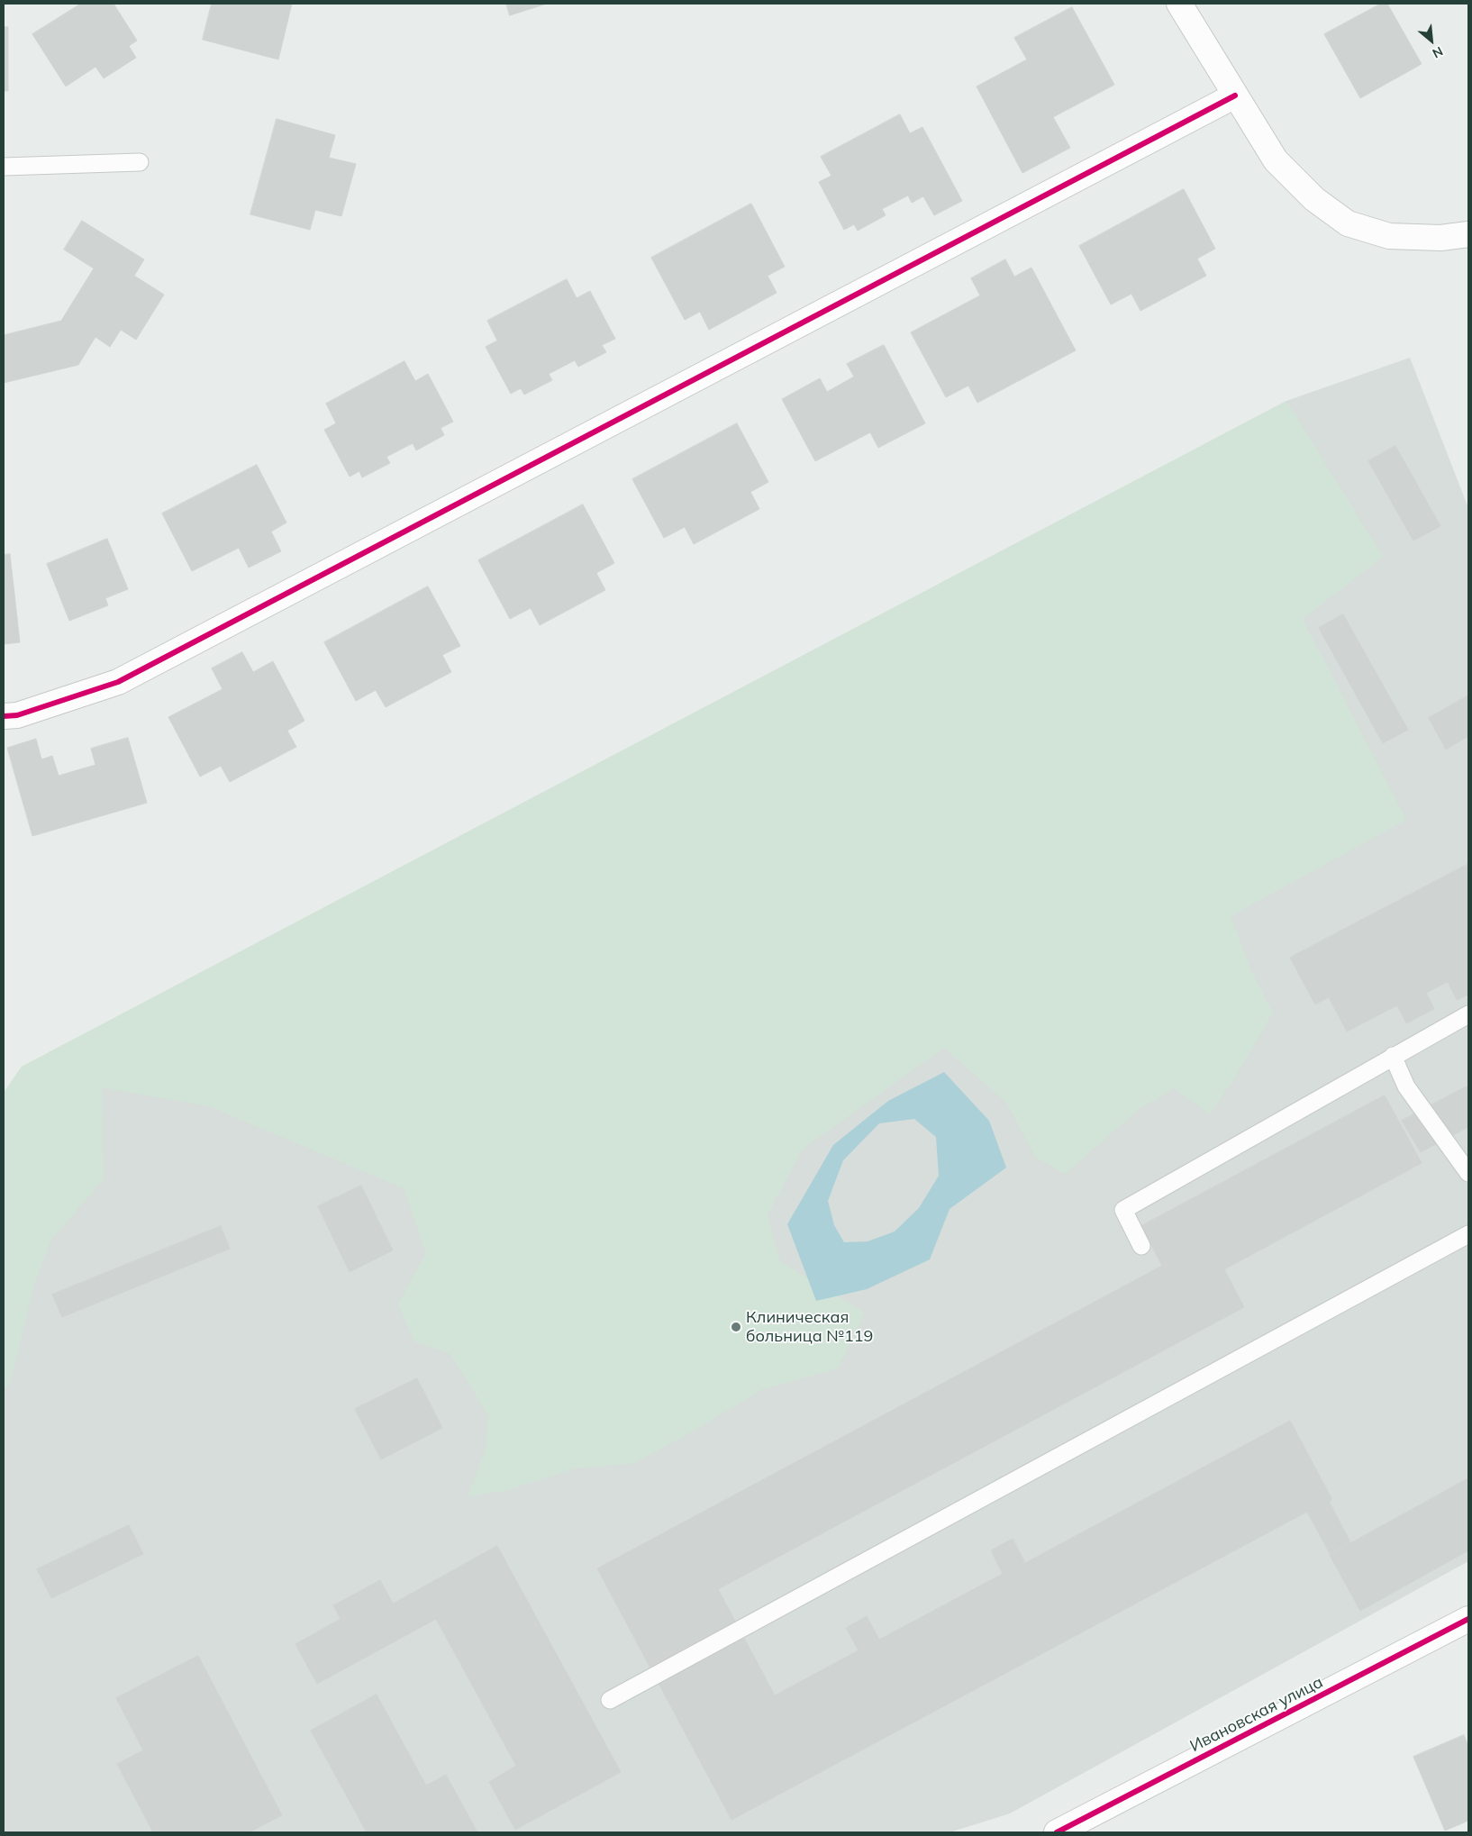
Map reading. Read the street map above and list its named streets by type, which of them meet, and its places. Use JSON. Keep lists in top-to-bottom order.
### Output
{
  "streets": {
    "street": ["Ивановская улица"]
  },
  "places": ["Клиническая больница №119"],
  "north": "bottom right"
}
